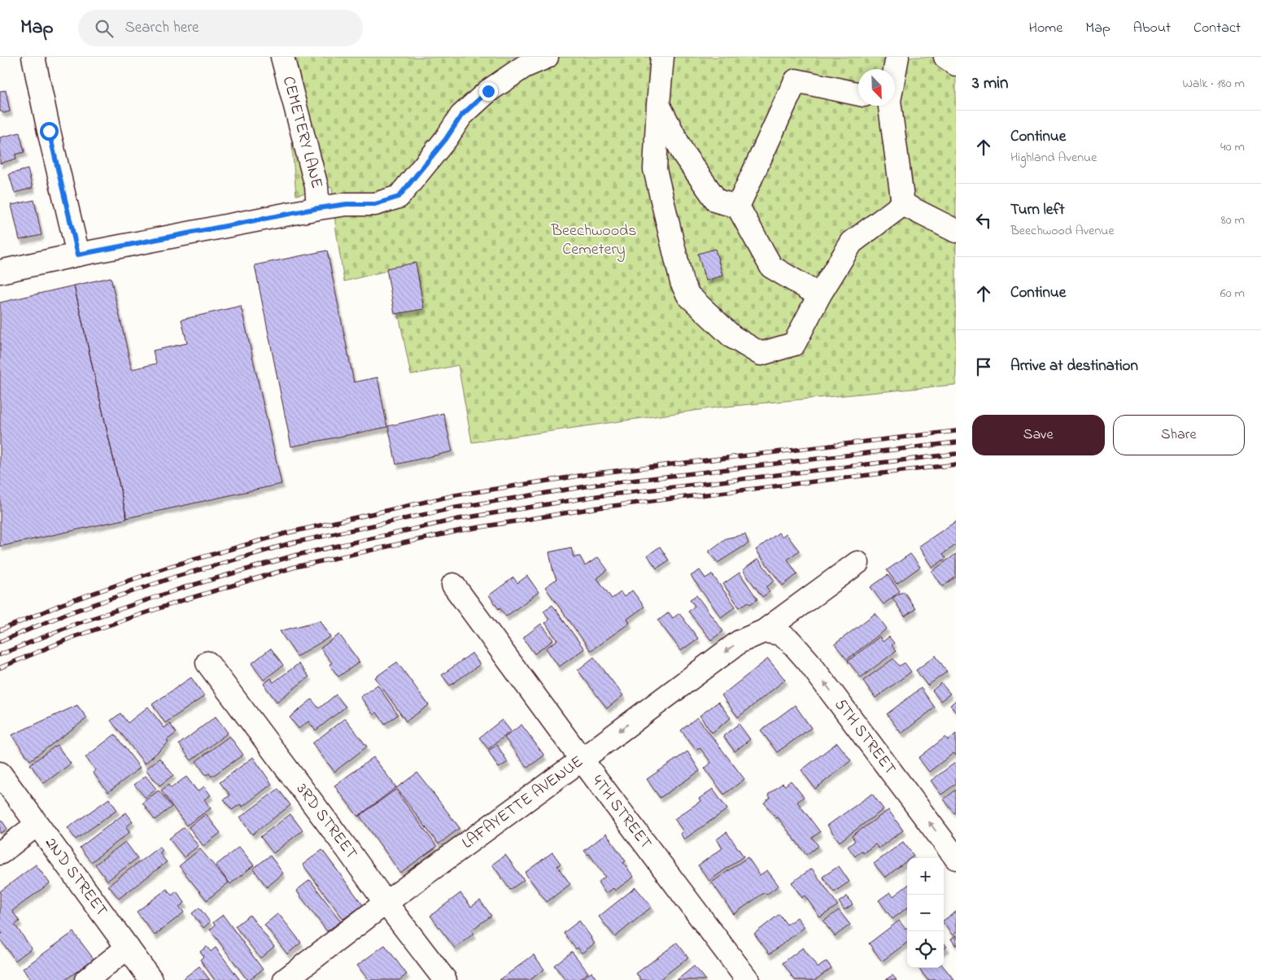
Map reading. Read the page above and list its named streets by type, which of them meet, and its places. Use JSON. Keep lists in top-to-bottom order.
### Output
{
  "streets": {
    "street": [
      "CEMETERY LANE",
      "5TH STREET",
      "LAFAYETTE AVENUE",
      "4TH STREET",
      "3RD STREET",
      "2ND STREET"
    ]
  },
  "crossings": [
    ["5TH STREET", "LAFAYETTE AVENUE"],
    ["LAFAYETTE AVENUE", "4TH STREET"],
    ["LAFAYETTE AVENUE", "3RD STREET"]
  ],
  "one_way": ["5TH STREET"],
  "parks": ["Beechwoods Cemetery"],
  "north": "bottom right",
  "page": {
    "header": "Map",
    "search": "Search here",
    "nav": [
      "Home",
      "Map",
      "About",
      "Contact"
    ],
    "heading": ["3 min", "Walk · 180 m"],
    "list": [
      ["Continue", "Highland Avenue", "40 m"],
      ["Turn left", "Beechwood Avenue", "80 m"],
      ["Continue", "60 m"],
      "Arrive at destination"
    ],
    "buttons": ["Save", "Share"],
    "map_buttons": ["+", "−"]
  }
}
